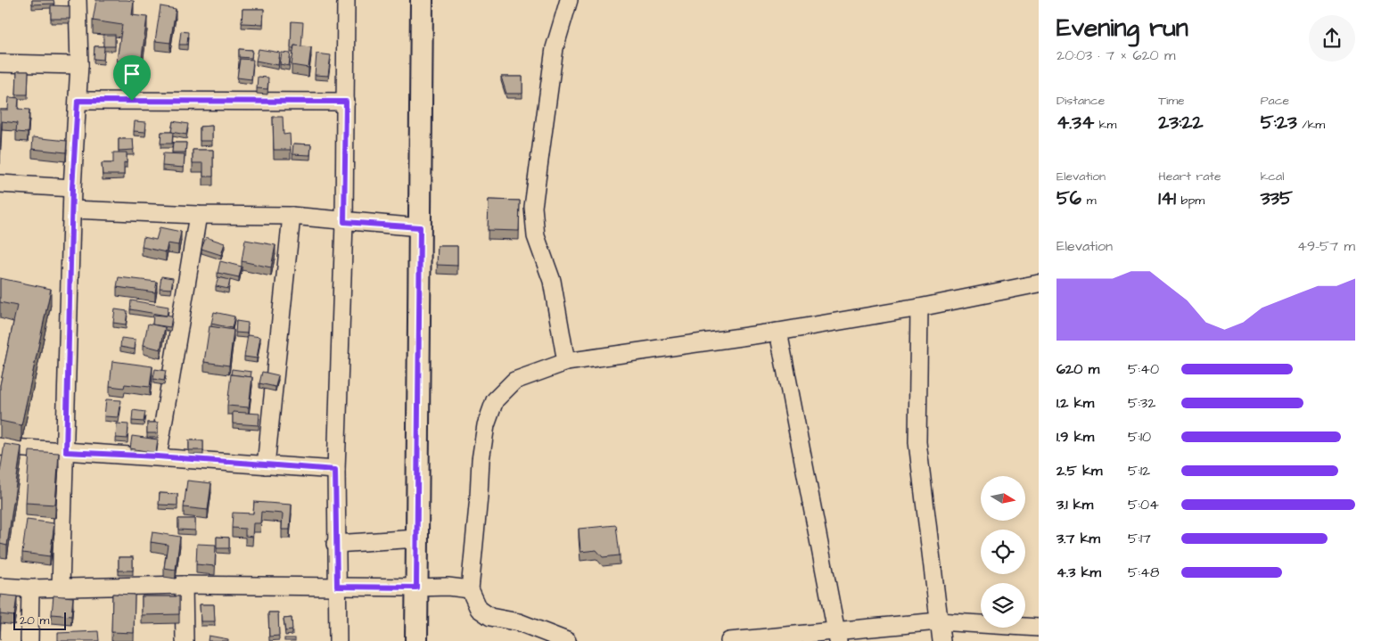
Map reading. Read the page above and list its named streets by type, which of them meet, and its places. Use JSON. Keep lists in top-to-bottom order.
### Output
{
  "scale_bar": "20 m",
  "north": "right",
  "page": {
    "heading": ["Evening run", "20:03 · 7 × 620 m"],
    "stats": [
      ["Distance", "4.34 km"],
      ["Time", "23:22"],
      ["Pace", "5:23 /km"],
      ["Elevation", "56 m"],
      ["Heart rate", "141 bpm"],
      ["kcal", "335"]
    ],
    "chart": ["Elevation", "49–57 m"],
    "list": [
      {
        "name": "620 m",
        "note": "5:40"
      },
      {
        "name": "1.2 km",
        "note": "5:32"
      },
      {
        "name": "1.9 km",
        "note": "5:10"
      },
      {
        "name": "2.5 km",
        "note": "5:12"
      },
      {
        "name": "3.1 km",
        "note": "5:04"
      },
      {
        "name": "3.7 km",
        "note": "5:17"
      },
      {
        "name": "4.3 km",
        "note": "5:48"
      }
    ],
    "scale": "20 m"
  }
}
